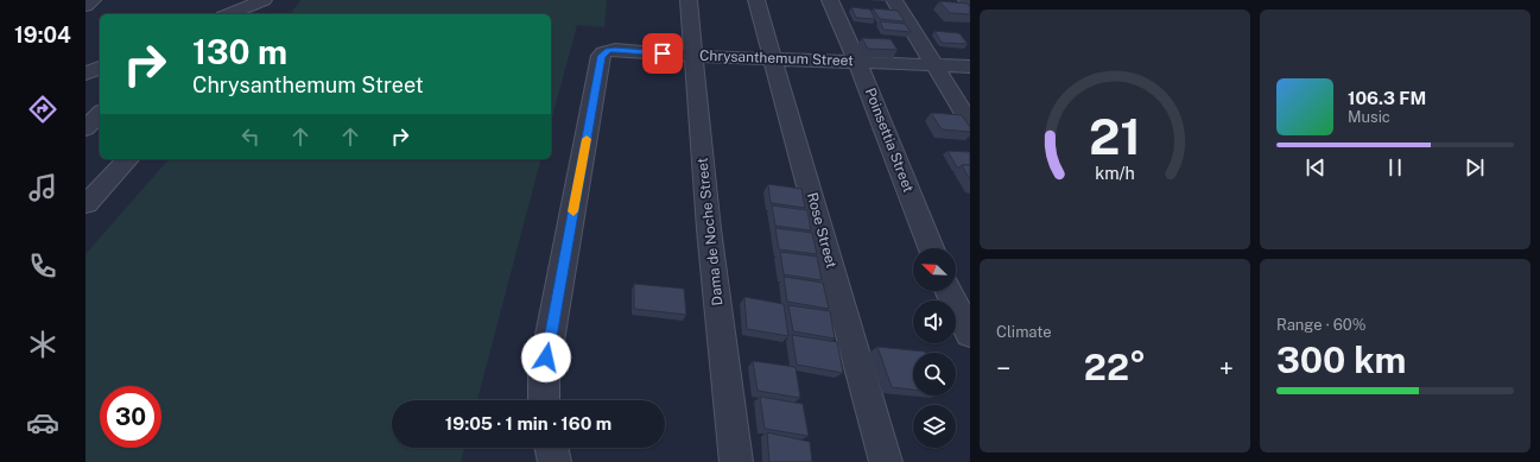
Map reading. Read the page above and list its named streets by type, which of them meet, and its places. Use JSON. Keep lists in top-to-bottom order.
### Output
{
  "streets": {
    "street": [
      "Chrysanthemum Street",
      "Poinsettia Street",
      "Rose Street",
      "Dama de Noche Street"
    ]
  },
  "crossings": [
    ["Chrysanthemum Street", "Poinsettia Street"],
    ["Chrysanthemum Street", "Rose Street"],
    ["Chrysanthemum Street", "Dama de Noche Street"]
  ],
  "north": "top left",
  "page": {
    "tabs": "19:04",
    "turn": ["130 m", "Chrysanthemum Street"],
    "song": ["106.3 FM", "Music"],
    "tile": [
      "Climate",
      ["Range · 60%", "300 km"]
    ],
    "heat": ["−", "22°", "+"],
    "limit": "30",
    "trip": "19:05 · 1 min · 160 m",
    "gauge": ["21", "km/h"]
  }
}
